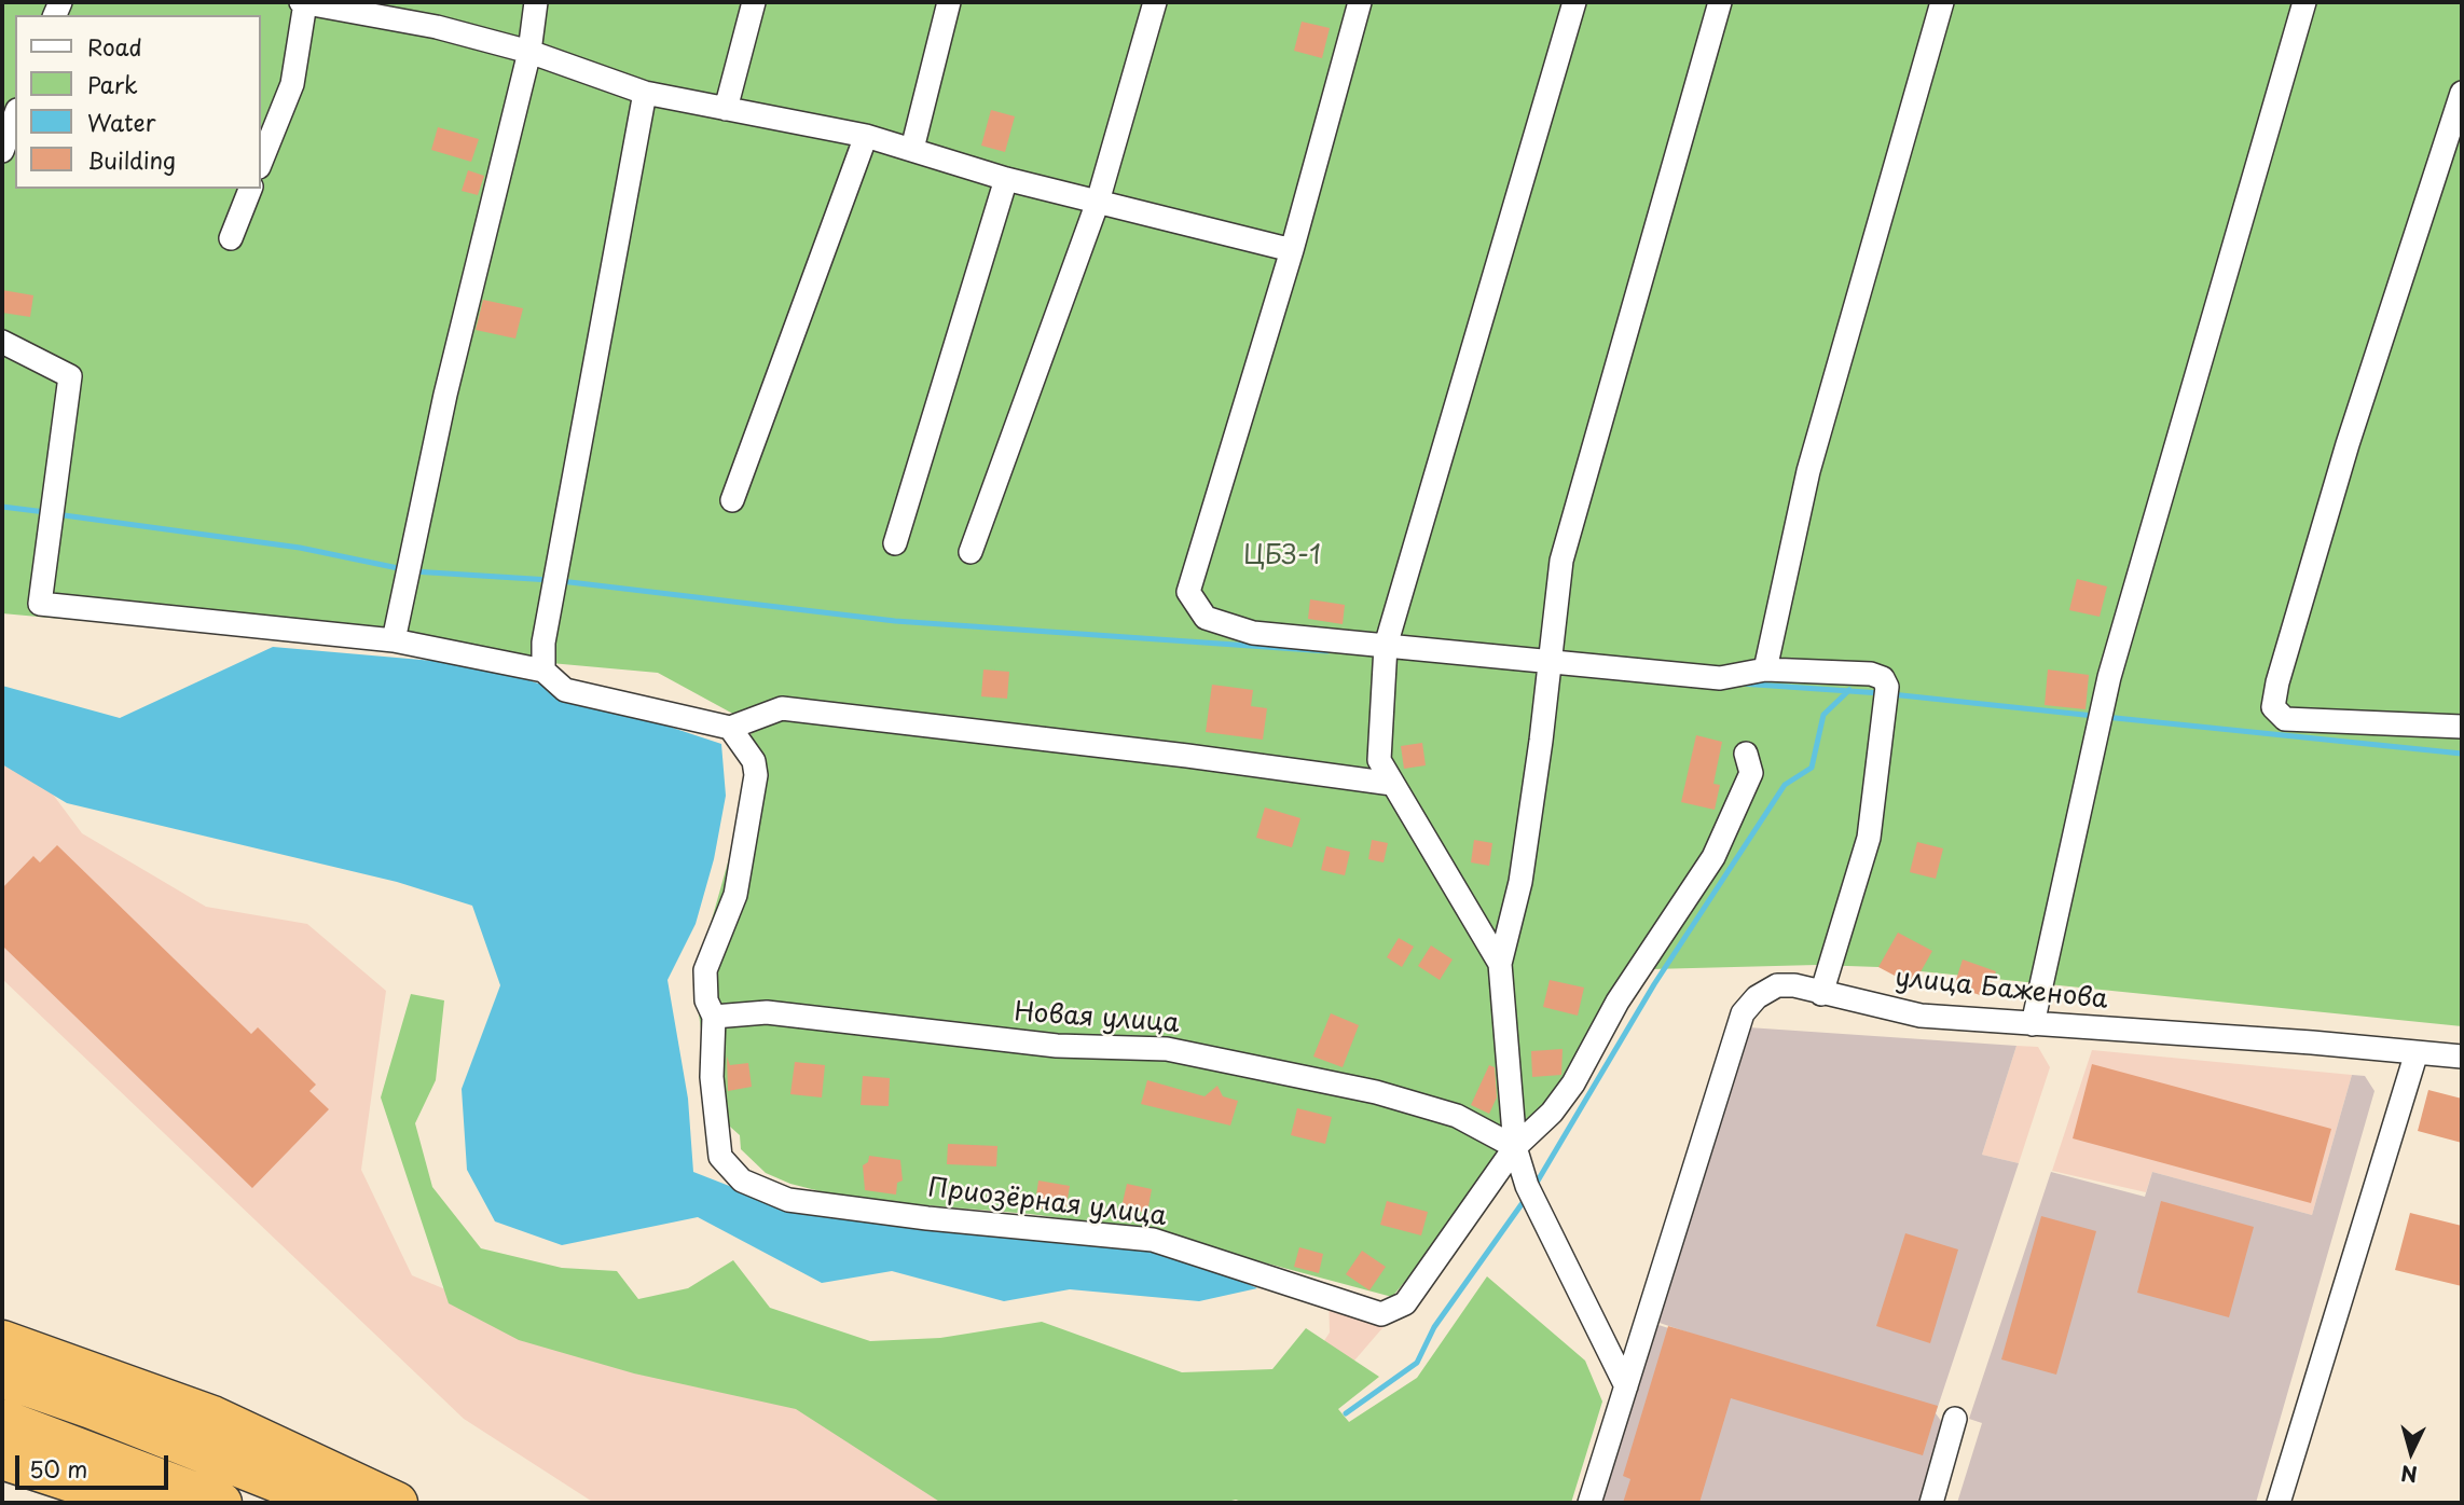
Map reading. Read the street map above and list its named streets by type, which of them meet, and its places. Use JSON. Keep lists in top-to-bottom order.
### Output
{
  "streets": {
    "street": ["улица Баженова", "Новая улица", "Приозёрная улица"]
  },
  "crossings": [
    ["Новая улица", "Приозёрная улица"]
  ],
  "parks": ["ЦБЗ-1"],
  "legend": [
    "Road",
    "Park",
    "Water",
    "Building"
  ],
  "scale_bar": "50 m",
  "north": "bottom"
}
